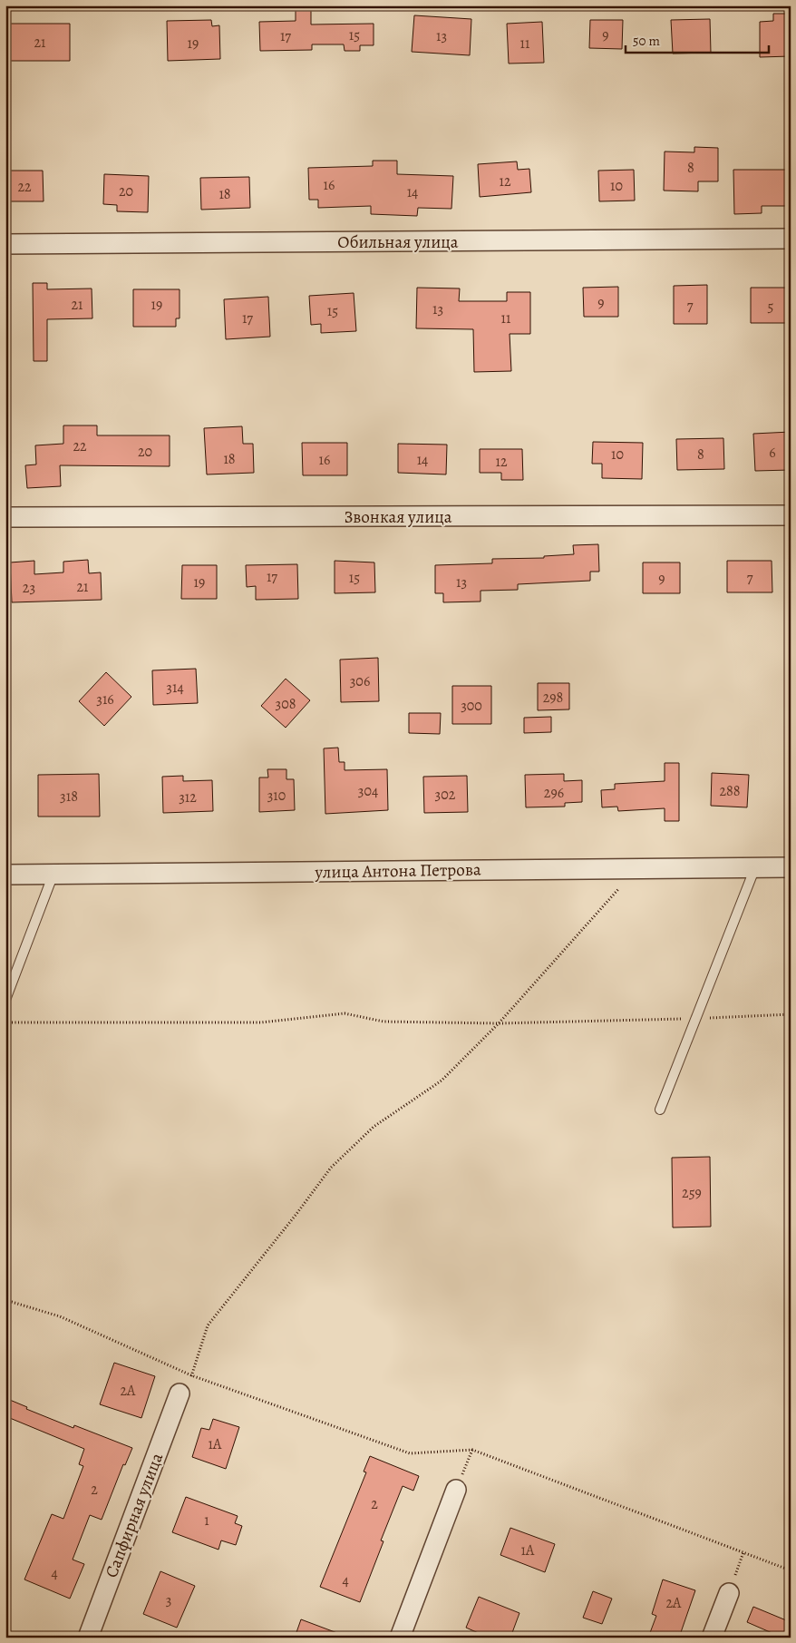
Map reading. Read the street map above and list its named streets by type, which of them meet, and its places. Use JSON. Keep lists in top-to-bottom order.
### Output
{
  "streets": {
    "street": [
      "Обильная улица",
      "Звонкая улица",
      "улица Антона Петрова",
      "Сапфирная улица"
    ]
  },
  "house_numbers": [
    "15",
    "9",
    "17",
    "13",
    "21",
    "19",
    "11",
    "8",
    "12",
    "16",
    "10",
    "22",
    "20",
    "14",
    "18",
    "9",
    "21",
    "19",
    "7",
    "5",
    "13",
    "15",
    "17",
    "11",
    "22",
    "20",
    "6",
    "10",
    "8",
    "18",
    "16",
    "14",
    "12",
    "17",
    "15",
    "7",
    "9",
    "19",
    "13",
    "21",
    "23",
    "306",
    "314",
    "298",
    "316",
    "308",
    "300",
    "304",
    "288",
    "296",
    "302",
    "310",
    "318",
    "312",
    "259",
    "2А",
    "1А",
    "2",
    "2",
    "1",
    "1А",
    "4",
    "4",
    "3",
    "2А"
  ],
  "scale_bar": "50 m"
}
